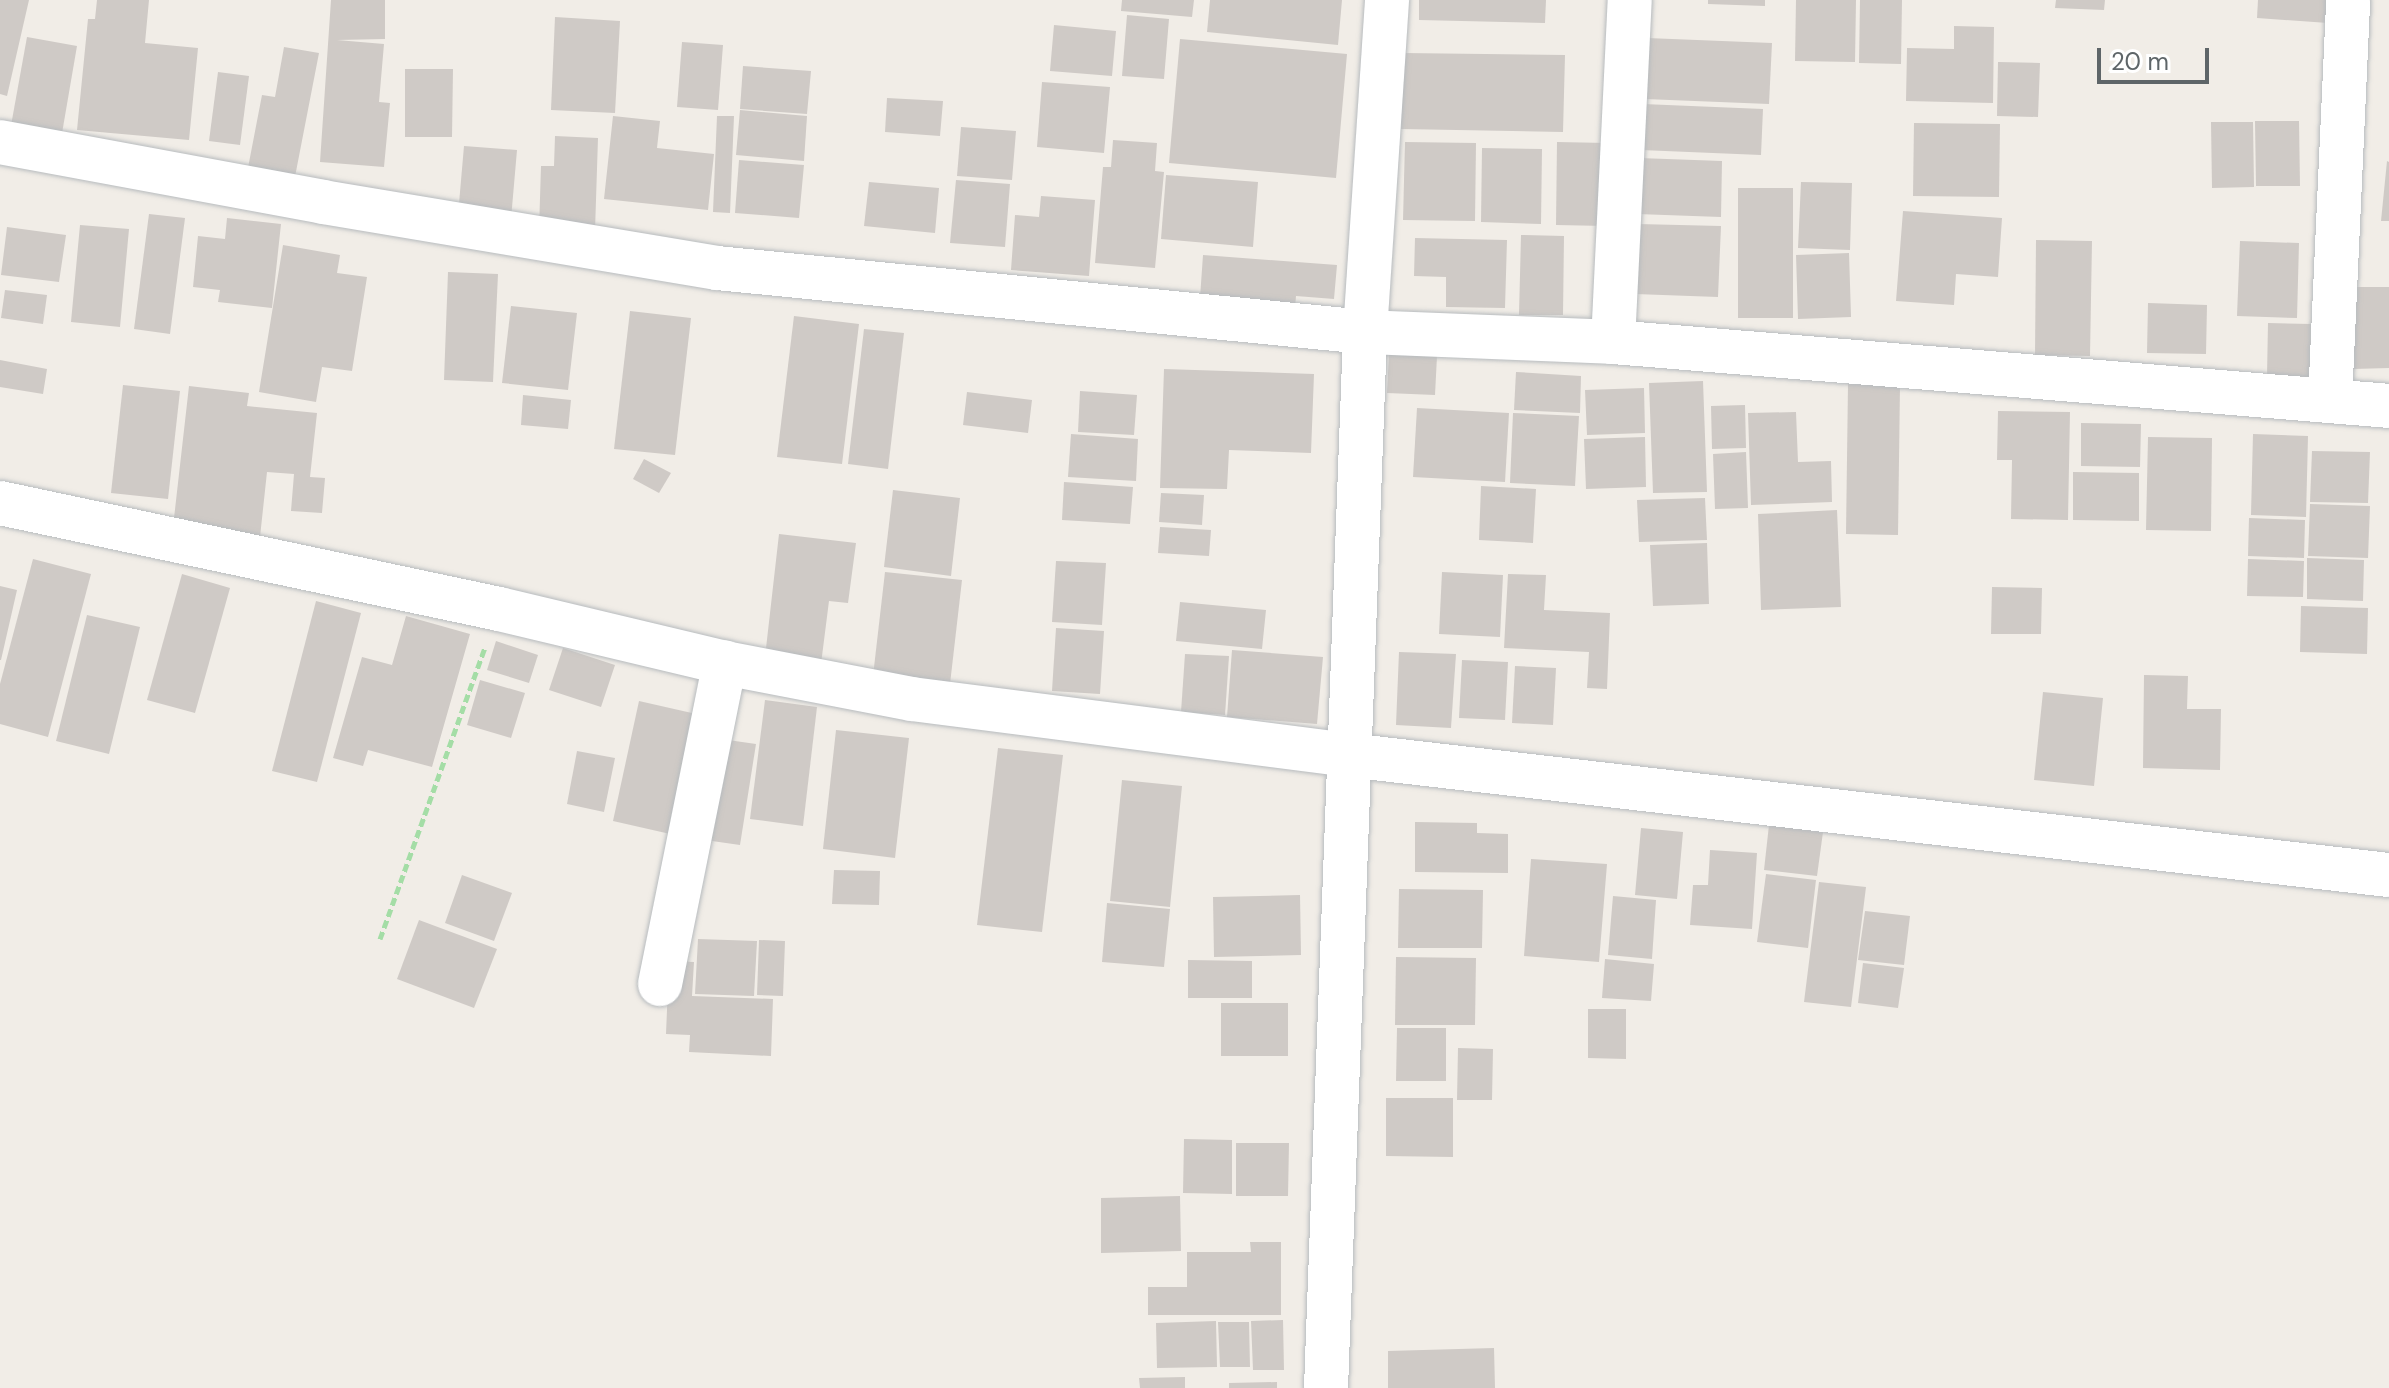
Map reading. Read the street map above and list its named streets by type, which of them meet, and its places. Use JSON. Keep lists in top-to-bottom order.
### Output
{
  "scale_bar": "20 m"
}
